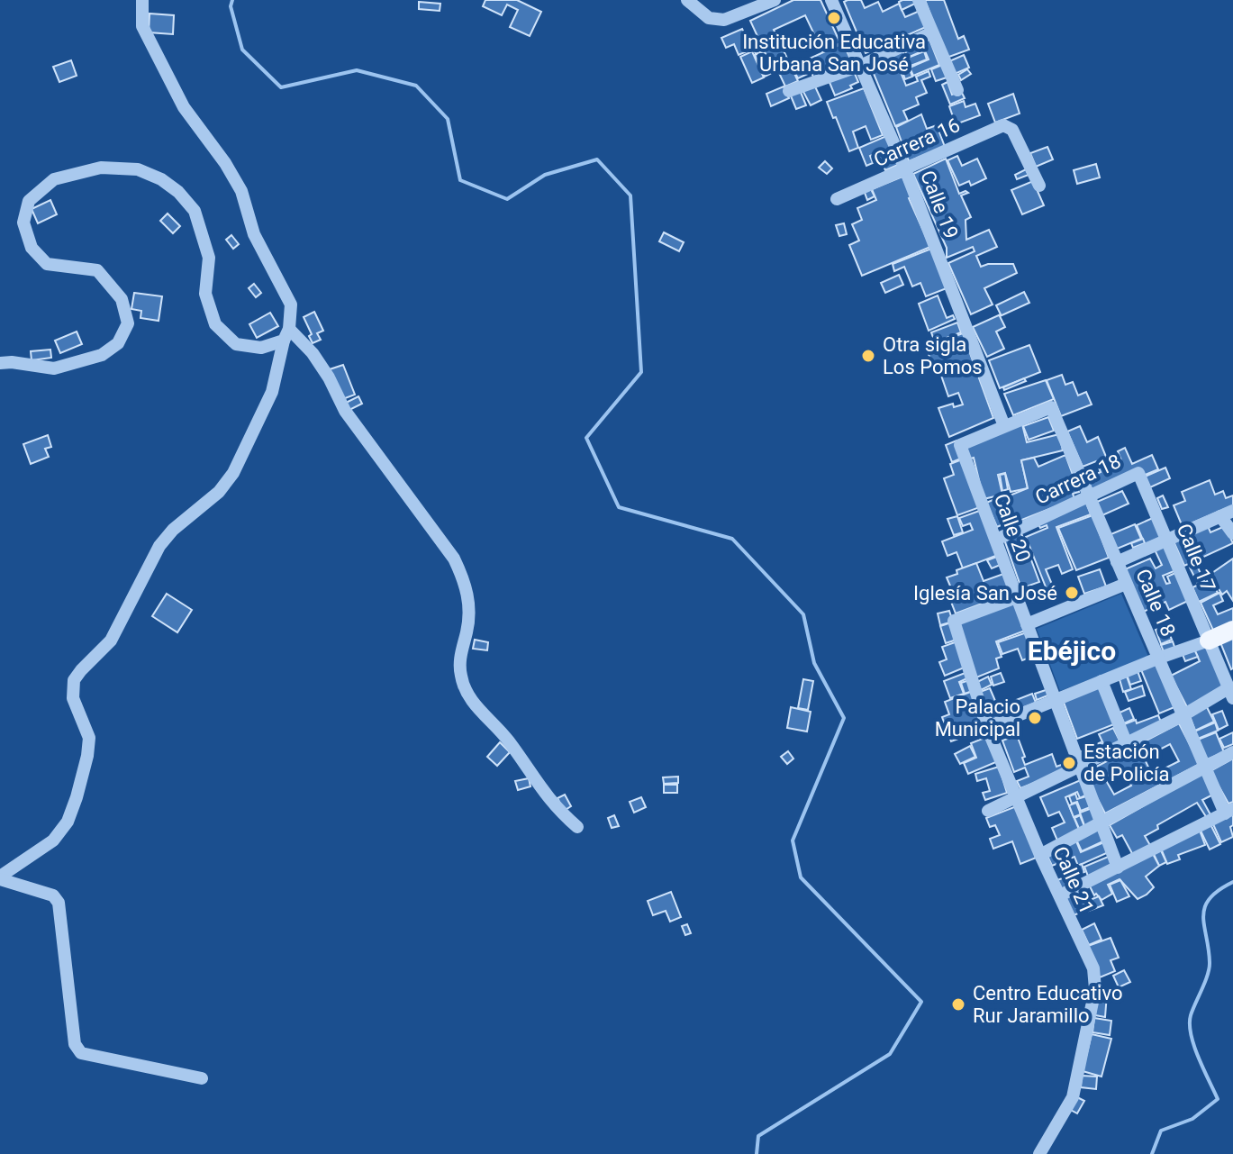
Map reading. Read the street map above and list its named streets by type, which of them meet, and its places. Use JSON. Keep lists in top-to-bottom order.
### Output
{
  "streets": {
    "street": [
      "Carrera 16",
      "Calle 19",
      "Carrera 18",
      "Calle 20",
      "Calle 17",
      "Calle 18",
      "Calle 21"
    ]
  },
  "crossings": [
    ["Carrera 16", "Calle 19"],
    ["Calle 19", "Calle 20"],
    ["Calle 19", "Calle 18"],
    ["Carrera 18", "Calle 20"],
    ["Carrera 18", "Calle 17"],
    ["Carrera 18", "Calle 18"],
    ["Calle 20", "Calle 18"],
    ["Calle 20", "Calle 21"]
  ],
  "districts": ["Ebéjico"],
  "places": [
    "Institución Educativa Urbana San José",
    "Otra sigla Los Pomos",
    "Iglesía San José",
    "Palacio Municipal",
    "Estación de Policía",
    "Centro Educativo Rur Jaramillo"
  ]
}
